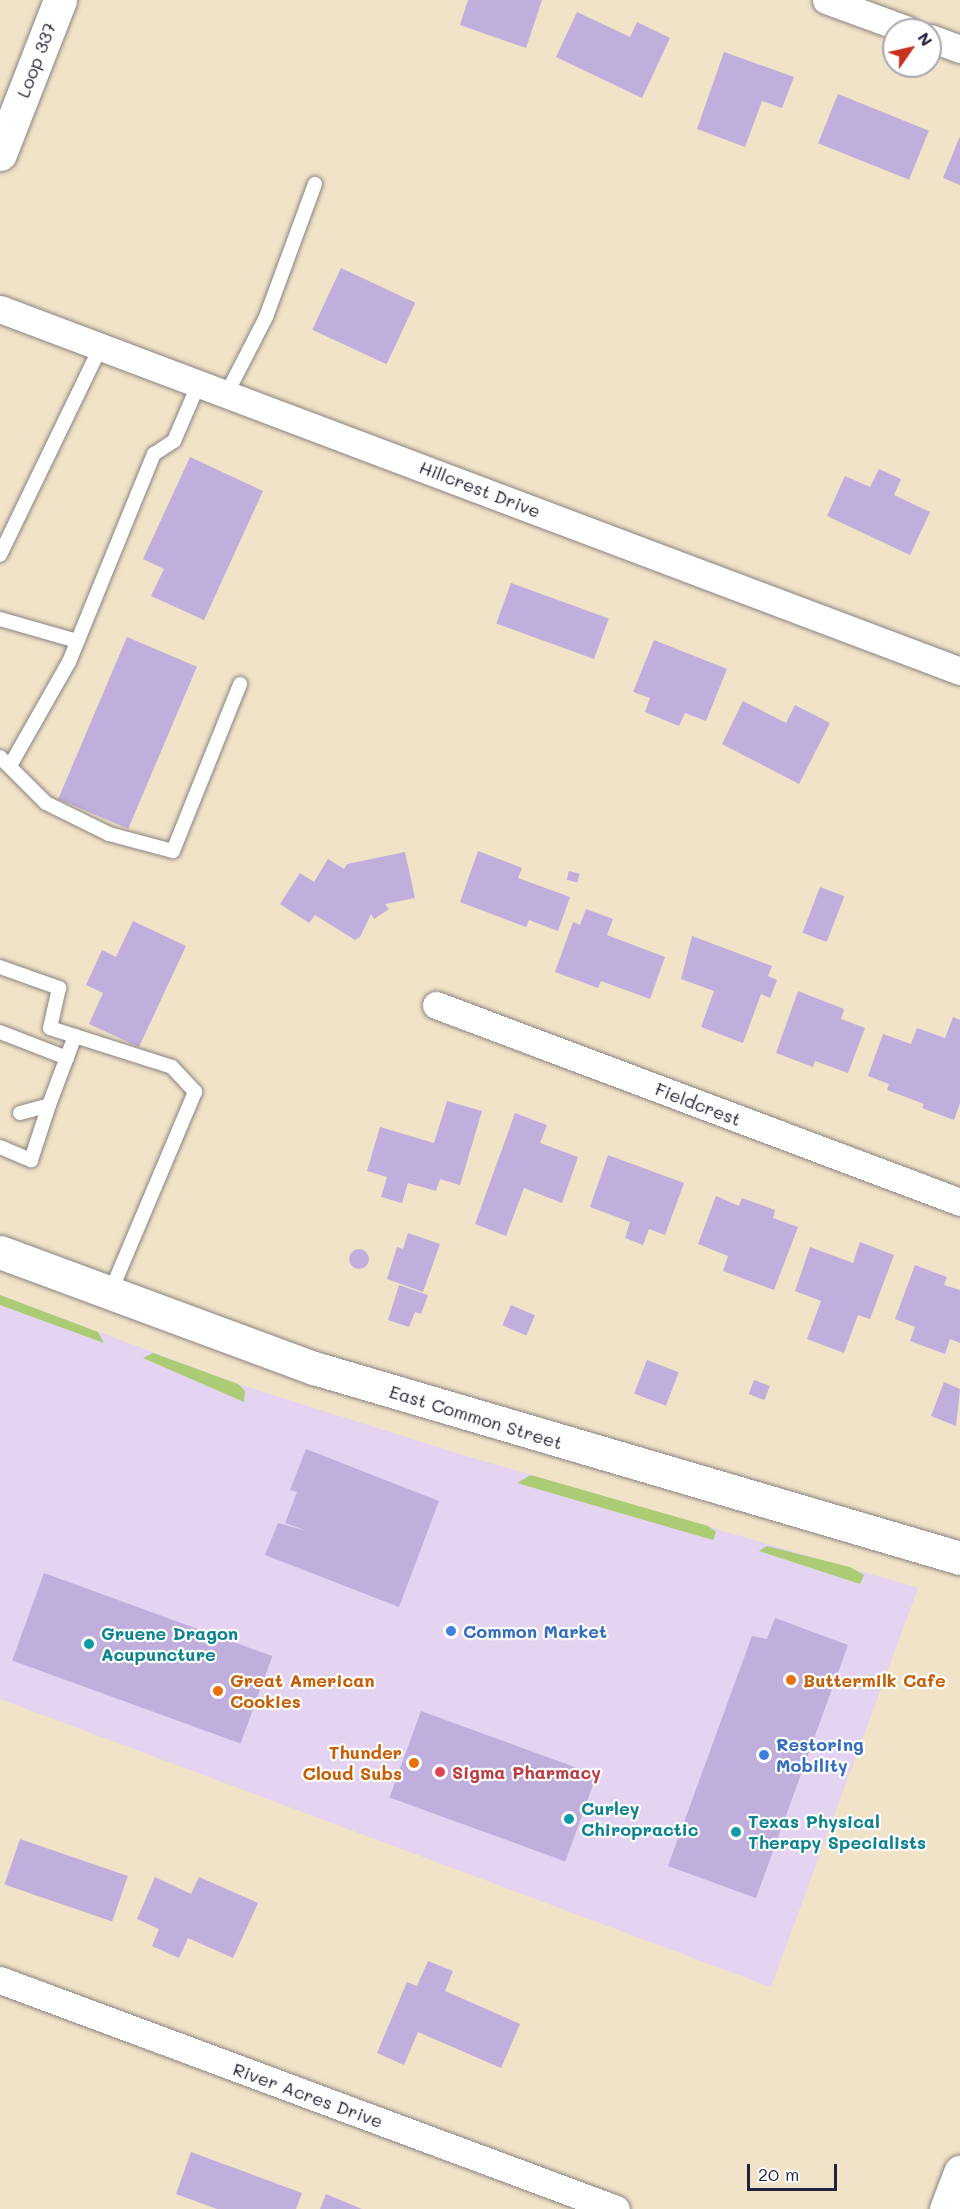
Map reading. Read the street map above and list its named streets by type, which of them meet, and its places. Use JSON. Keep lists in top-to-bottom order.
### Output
{
  "streets": {
    "main road": ["Loop 337", "East Common Street"],
    "street": ["Hillcrest Drive", "Fieldcrest", "River Acres Drive"]
  },
  "places": [
    "Common Market",
    "Gruene Dragon Acupuncture",
    "Buttermilk Cafe",
    "Great American Cookies",
    "Restoring Mobility",
    "Thunder Cloud Subs",
    "Sigma Pharmacy",
    "Curley Chiropractic",
    "Texas Physical Therapy Specialists"
  ],
  "scale_bar": "20 m",
  "north": "top right"
}
